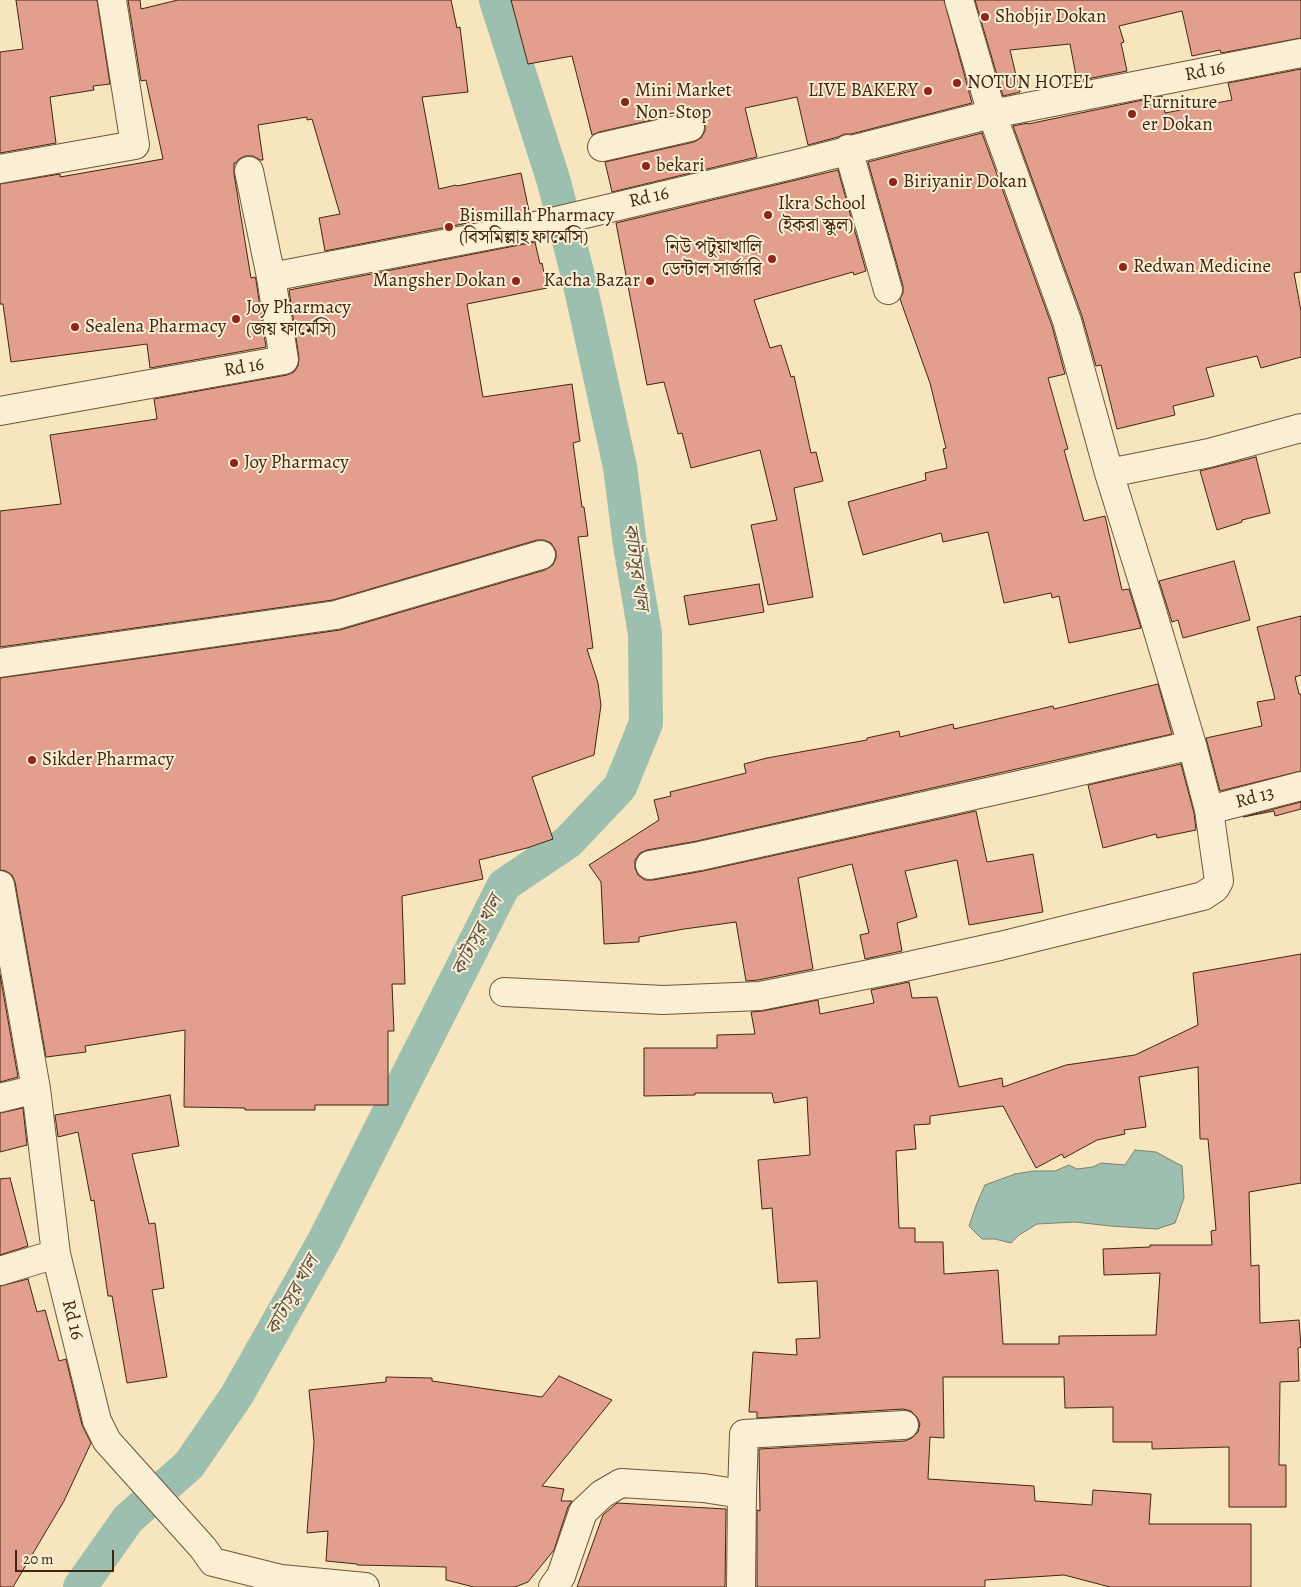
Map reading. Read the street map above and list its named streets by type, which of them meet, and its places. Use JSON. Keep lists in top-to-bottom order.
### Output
{
  "streets": {
    "street": ["Rd 16", "Rd 13"]
  },
  "water": ["কাটাসুর খাল"],
  "places": [
    "Shobjir Dokan",
    "NOTUN HOTEL",
    "LIVE BAKERY",
    "Mini Market Non-Stop",
    "Furniture er Dokan",
    "bekari",
    "Biriyanir Dokan",
    "Ikra School (ইকরা স্কুল)",
    "Bismillah Pharmacy (বিসমিল্লাহ ফার্মেসি)",
    "নিউ পটুয়াখালি ডেন্টাল সার্জারি",
    "Redwan Medicine",
    "Mangsher Dokan",
    "Kacha Bazar",
    "Joy Pharmacy (জয় ফার্মেসি)",
    "Sealena Pharmacy",
    "Joy Pharmacy",
    "Sikder Pharmacy"
  ],
  "scale_bar": "20 m"
}
